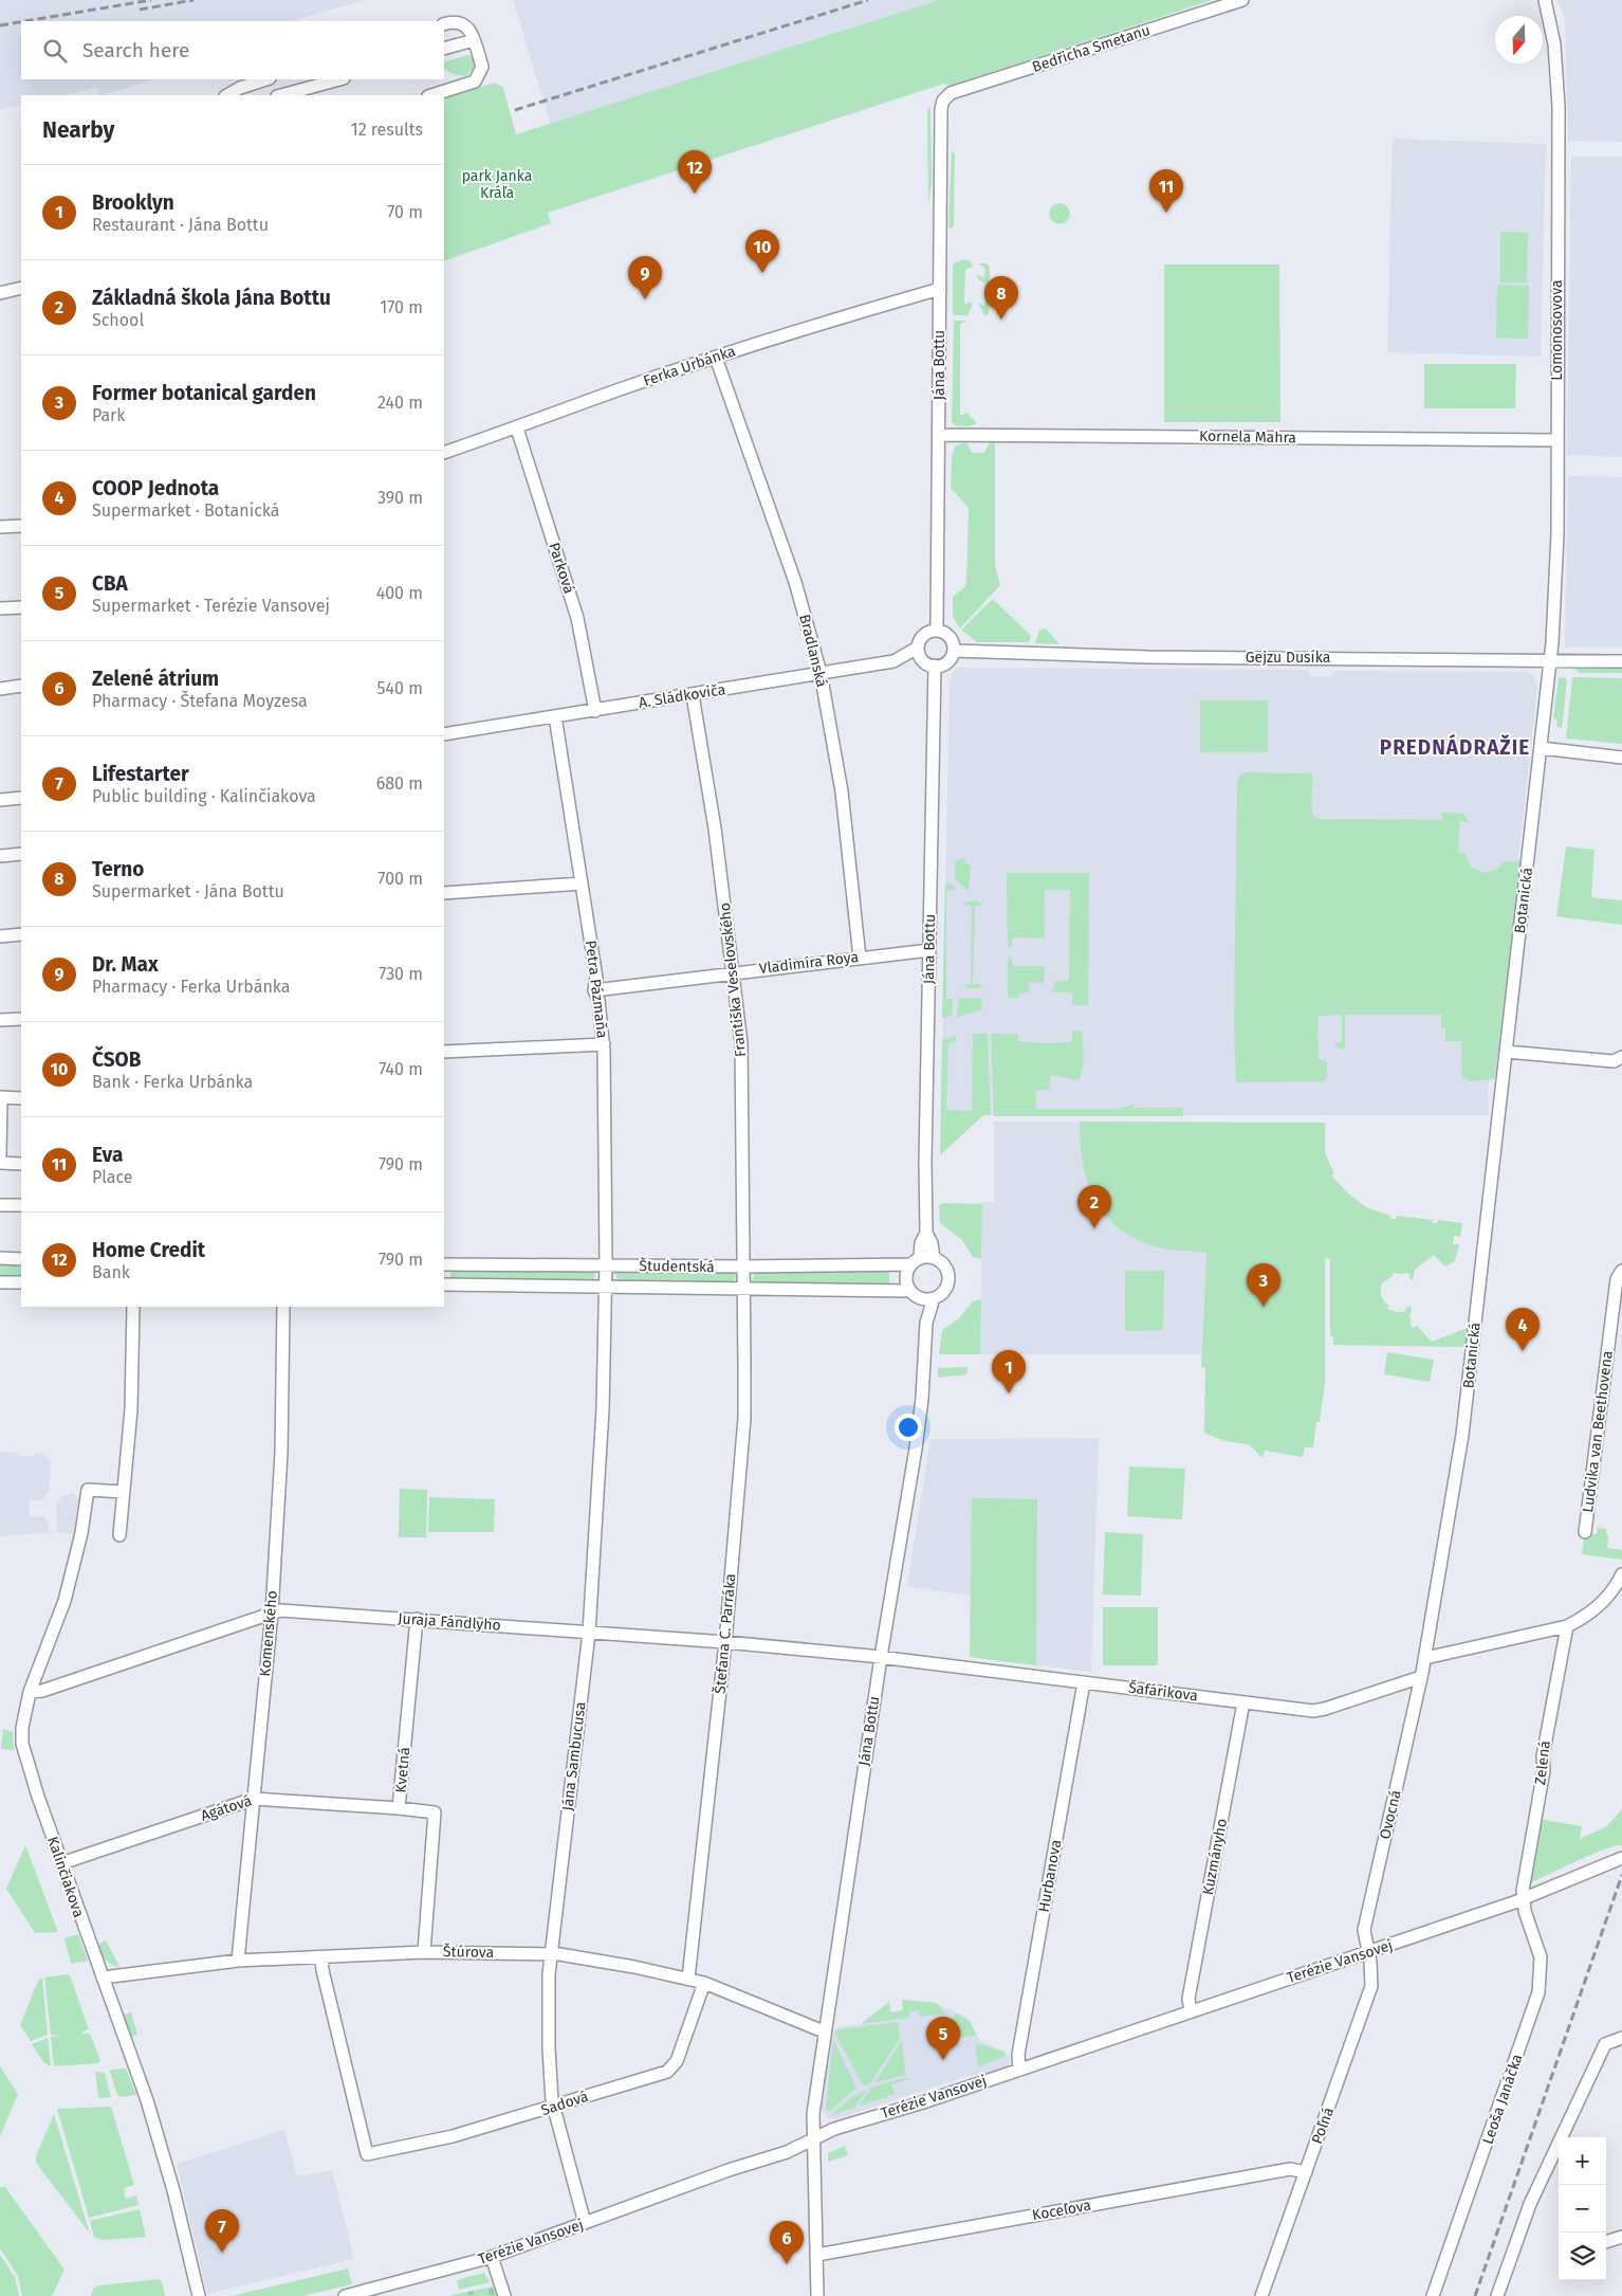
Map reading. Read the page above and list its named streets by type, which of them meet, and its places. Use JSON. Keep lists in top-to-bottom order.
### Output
{
  "streets": {
    "street": [
      "Bedřicha Smetanu",
      "Lomonosovova",
      "Jána Bottu",
      "Ferka Urbánka",
      "Kornela Mahra",
      "Parková",
      "Bradlanská",
      "Gejzu Dusíka",
      "A. Sládkoviča",
      "Botanická",
      "Vladimíra Roya",
      "Františka Veselovského",
      "Petra Pázmaňa",
      "Študentská",
      "Ludvika van Beethovena",
      "Juraja Fándlyho",
      "Komenského",
      "Štefana C. Parráka",
      "Šafárikova",
      "Jána Sambucusa",
      "Zelená",
      "Kvetná",
      "Agátová",
      "Ovocná",
      "Kuzmányho",
      "Hurbanova",
      "Kalinčiakova",
      "Štúrova",
      "Terézie Vansovej",
      "Leoša Janáčka",
      "Sadová",
      "Poľná",
      "Koceľova"
    ]
  },
  "crossings": [
    ["Bedřicha Smetanu", "Jána Bottu"],
    ["Lomonosovova", "Kornela Mahra"],
    ["Lomonosovova", "Gejzu Dusíka"],
    ["Lomonosovova", "Botanická"],
    ["Jána Bottu", "Ferka Urbánka"],
    ["Jána Bottu", "Kornela Mahra"],
    ["Jána Bottu", "Gejzu Dusíka"],
    ["Jána Bottu", "A. Sládkoviča"],
    ["Jána Bottu", "Vladimíra Roya"],
    ["Jána Bottu", "Študentská"],
    ["Jána Bottu", "Juraja Fándlyho"],
    ["Jána Bottu", "Šafárikova"],
    ["Jána Bottu", "Štúrova"],
    ["Jána Bottu", "Terézie Vansovej"],
    ["Jána Bottu", "Koceľova"],
    ["Ferka Urbánka", "Parková"],
    ["Ferka Urbánka", "Bradlanská"],
    ["Parková", "A. Sládkoviča"],
    ["Bradlanská", "A. Sládkoviča"],
    ["Bradlanská", "Vladimíra Roya"],
    ["Gejzu Dusíka", "A. Sládkoviča"],
    ["Gejzu Dusíka", "Botanická"],
    ["A. Sládkoviča", "Františka Veselovského"],
    ["A. Sládkoviča", "Petra Pázmaňa"],
    ["Vladimíra Roya", "Františka Veselovského"],
    ["Vladimíra Roya", "Petra Pázmaňa"],
    ["Františka Veselovského", "Študentská"],
    ["Františka Veselovského", "Štefana C. Parráka"],
    ["Petra Pázmaňa", "Študentská"],
    ["Petra Pázmaňa", "Jána Sambucusa"],
    ["Študentská", "Štefana C. Parráka"],
    ["Študentská", "Jána Sambucusa"],
    ["Juraja Fándlyho", "Komenského"],
    ["Juraja Fándlyho", "Štefana C. Parráka"],
    ["Juraja Fándlyho", "Šafárikova"],
    ["Juraja Fándlyho", "Jána Sambucusa"],
    ["Juraja Fándlyho", "Kvetná"],
    ["Juraja Fándlyho", "Kalinčiakova"],
    ["Komenského", "Agátová"],
    ["Komenského", "Štúrova"],
    ["Štefana C. Parráka", "Štúrova"],
    ["Šafárikova", "Ovocná"],
    ["Šafárikova", "Kuzmányho"],
    ["Šafárikova", "Hurbanova"],
    ["Jána Sambucusa", "Štúrova"],
    ["Jána Sambucusa", "Terézie Vansovej"],
    ["Jána Sambucusa", "Sadová"],
    ["Zelená", "Terézie Vansovej"],
    ["Zelená", "Leoša Janáčka"],
    ["Kvetná", "Agátová"],
    ["Kvetná", "Štúrova"],
    ["Agátová", "Kalinčiakova"],
    ["Ovocná", "Terézie Vansovej"],
    ["Ovocná", "Poľná"],
    ["Kuzmányho", "Terézie Vansovej"],
    ["Hurbanova", "Terézie Vansovej"],
    ["Kalinčiakova", "Štúrova"],
    ["Štúrova", "Sadová"],
    ["Terézie Vansovej", "Leoša Janáčka"],
    ["Terézie Vansovej", "Poľná"],
    ["Poľná", "Koceľova"]
  ],
  "districts": ["PREDNÁDRAŽIE"],
  "parks": ["park Janka Kráľa"],
  "north": "bottom",
  "page": {
    "search": "Search here",
    "heading": ["Nearby", "12 results"],
    "pins": [
      "12",
      "11",
      "10",
      "9",
      "8",
      "2",
      "3",
      "4",
      "1",
      "5",
      "7",
      "6"
    ],
    "list": [
      {
        "mark": "1",
        "name": "Brooklyn",
        "note": "Restaurant · Jána Bottu",
        "value": "70 m"
      },
      {
        "mark": "2",
        "name": "Základná škola Jána Bottu",
        "note": "School",
        "value": "170 m"
      },
      {
        "mark": "3",
        "name": "Former botanical garden",
        "note": "Park",
        "value": "240 m"
      },
      {
        "mark": "4",
        "name": "COOP Jednota",
        "note": "Supermarket · Botanická",
        "value": "390 m"
      },
      {
        "mark": "5",
        "name": "CBA",
        "note": "Supermarket · Terézie Vansovej",
        "value": "400 m"
      },
      {
        "mark": "6",
        "name": "Zelené átrium",
        "note": "Pharmacy · Štefana Moyzesa",
        "value": "540 m"
      },
      {
        "mark": "7",
        "name": "Lifestarter",
        "note": "Public building · Kalinčiakova",
        "value": "680 m"
      },
      {
        "mark": "8",
        "name": "Terno",
        "note": "Supermarket · Jána Bottu",
        "value": "700 m"
      },
      {
        "mark": "9",
        "name": "Dr. Max",
        "note": "Pharmacy · Ferka Urbánka",
        "value": "730 m"
      },
      {
        "mark": "10",
        "name": "ČSOB",
        "note": "Bank · Ferka Urbánka",
        "value": "740 m"
      },
      {
        "mark": "11",
        "name": "Eva",
        "note": "Place",
        "value": "790 m"
      },
      {
        "mark": "12",
        "name": "Home Credit",
        "note": "Bank",
        "value": "790 m"
      }
    ],
    "map_buttons": ["+", "−"]
  }
}
